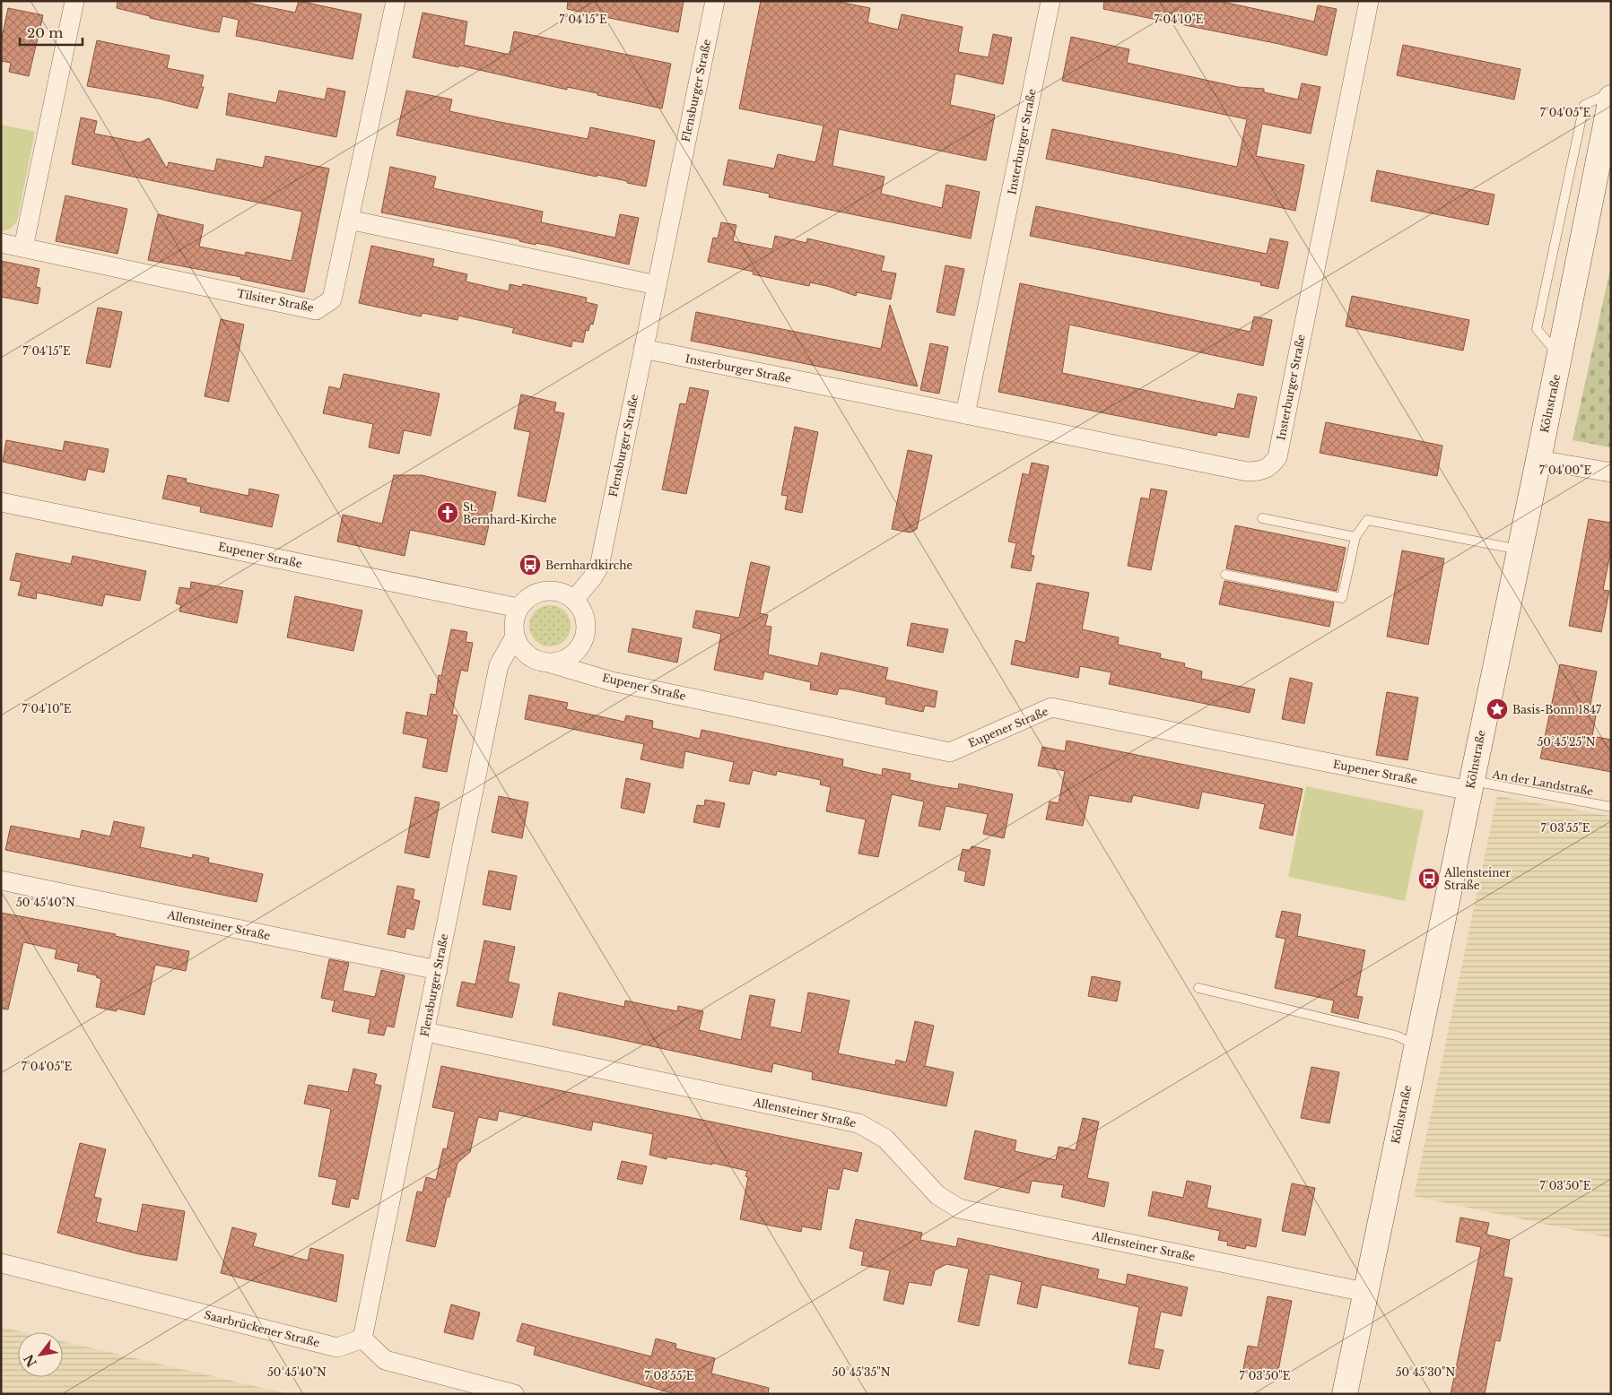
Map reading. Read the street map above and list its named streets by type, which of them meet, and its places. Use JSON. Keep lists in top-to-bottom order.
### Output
{
  "streets": {
    "main road": ["Kölnstraße"],
    "street": [
      "Flensburger Straße",
      "Insterburger Straße",
      "Tilsiter Straße",
      "Eupener Straße",
      "Allensteiner Straße",
      "Saarbrückener Straße"
    ],
    "lane": ["An der Landstraße"]
  },
  "crossings": [
    ["Flensburger Straße", "Insterburger Straße"],
    ["Flensburger Straße", "Eupener Straße"],
    ["Flensburger Straße", "Allensteiner Straße"],
    ["Flensburger Straße", "Saarbrückener Straße"],
    ["Kölnstraße", "Eupener Straße"],
    ["Kölnstraße", "An der Landstraße"],
    ["Kölnstraße", "Allensteiner Straße"],
    ["Eupener Straße", "An der Landstraße"]
  ],
  "places": {
    "church": ["St. Bernhard-Kirche"],
    "bus stop": ["Bernhardkirche", "Allensteiner Straße"],
    "place": ["Basis-Bonn 1847"]
  },
  "scale_bar": "20 m",
  "north": "bottom left",
  "coordinates": [
    "7°04'15\"E",
    "7°04'10\"E",
    "7°04'05\"E",
    "7°04'00\"E",
    "50°45'25\"N",
    "7°03'55\"E",
    "50°45'40\"N",
    "7°03'50\"E",
    "50°45'35\"N",
    "50°45'30\"N"
  ]
}
